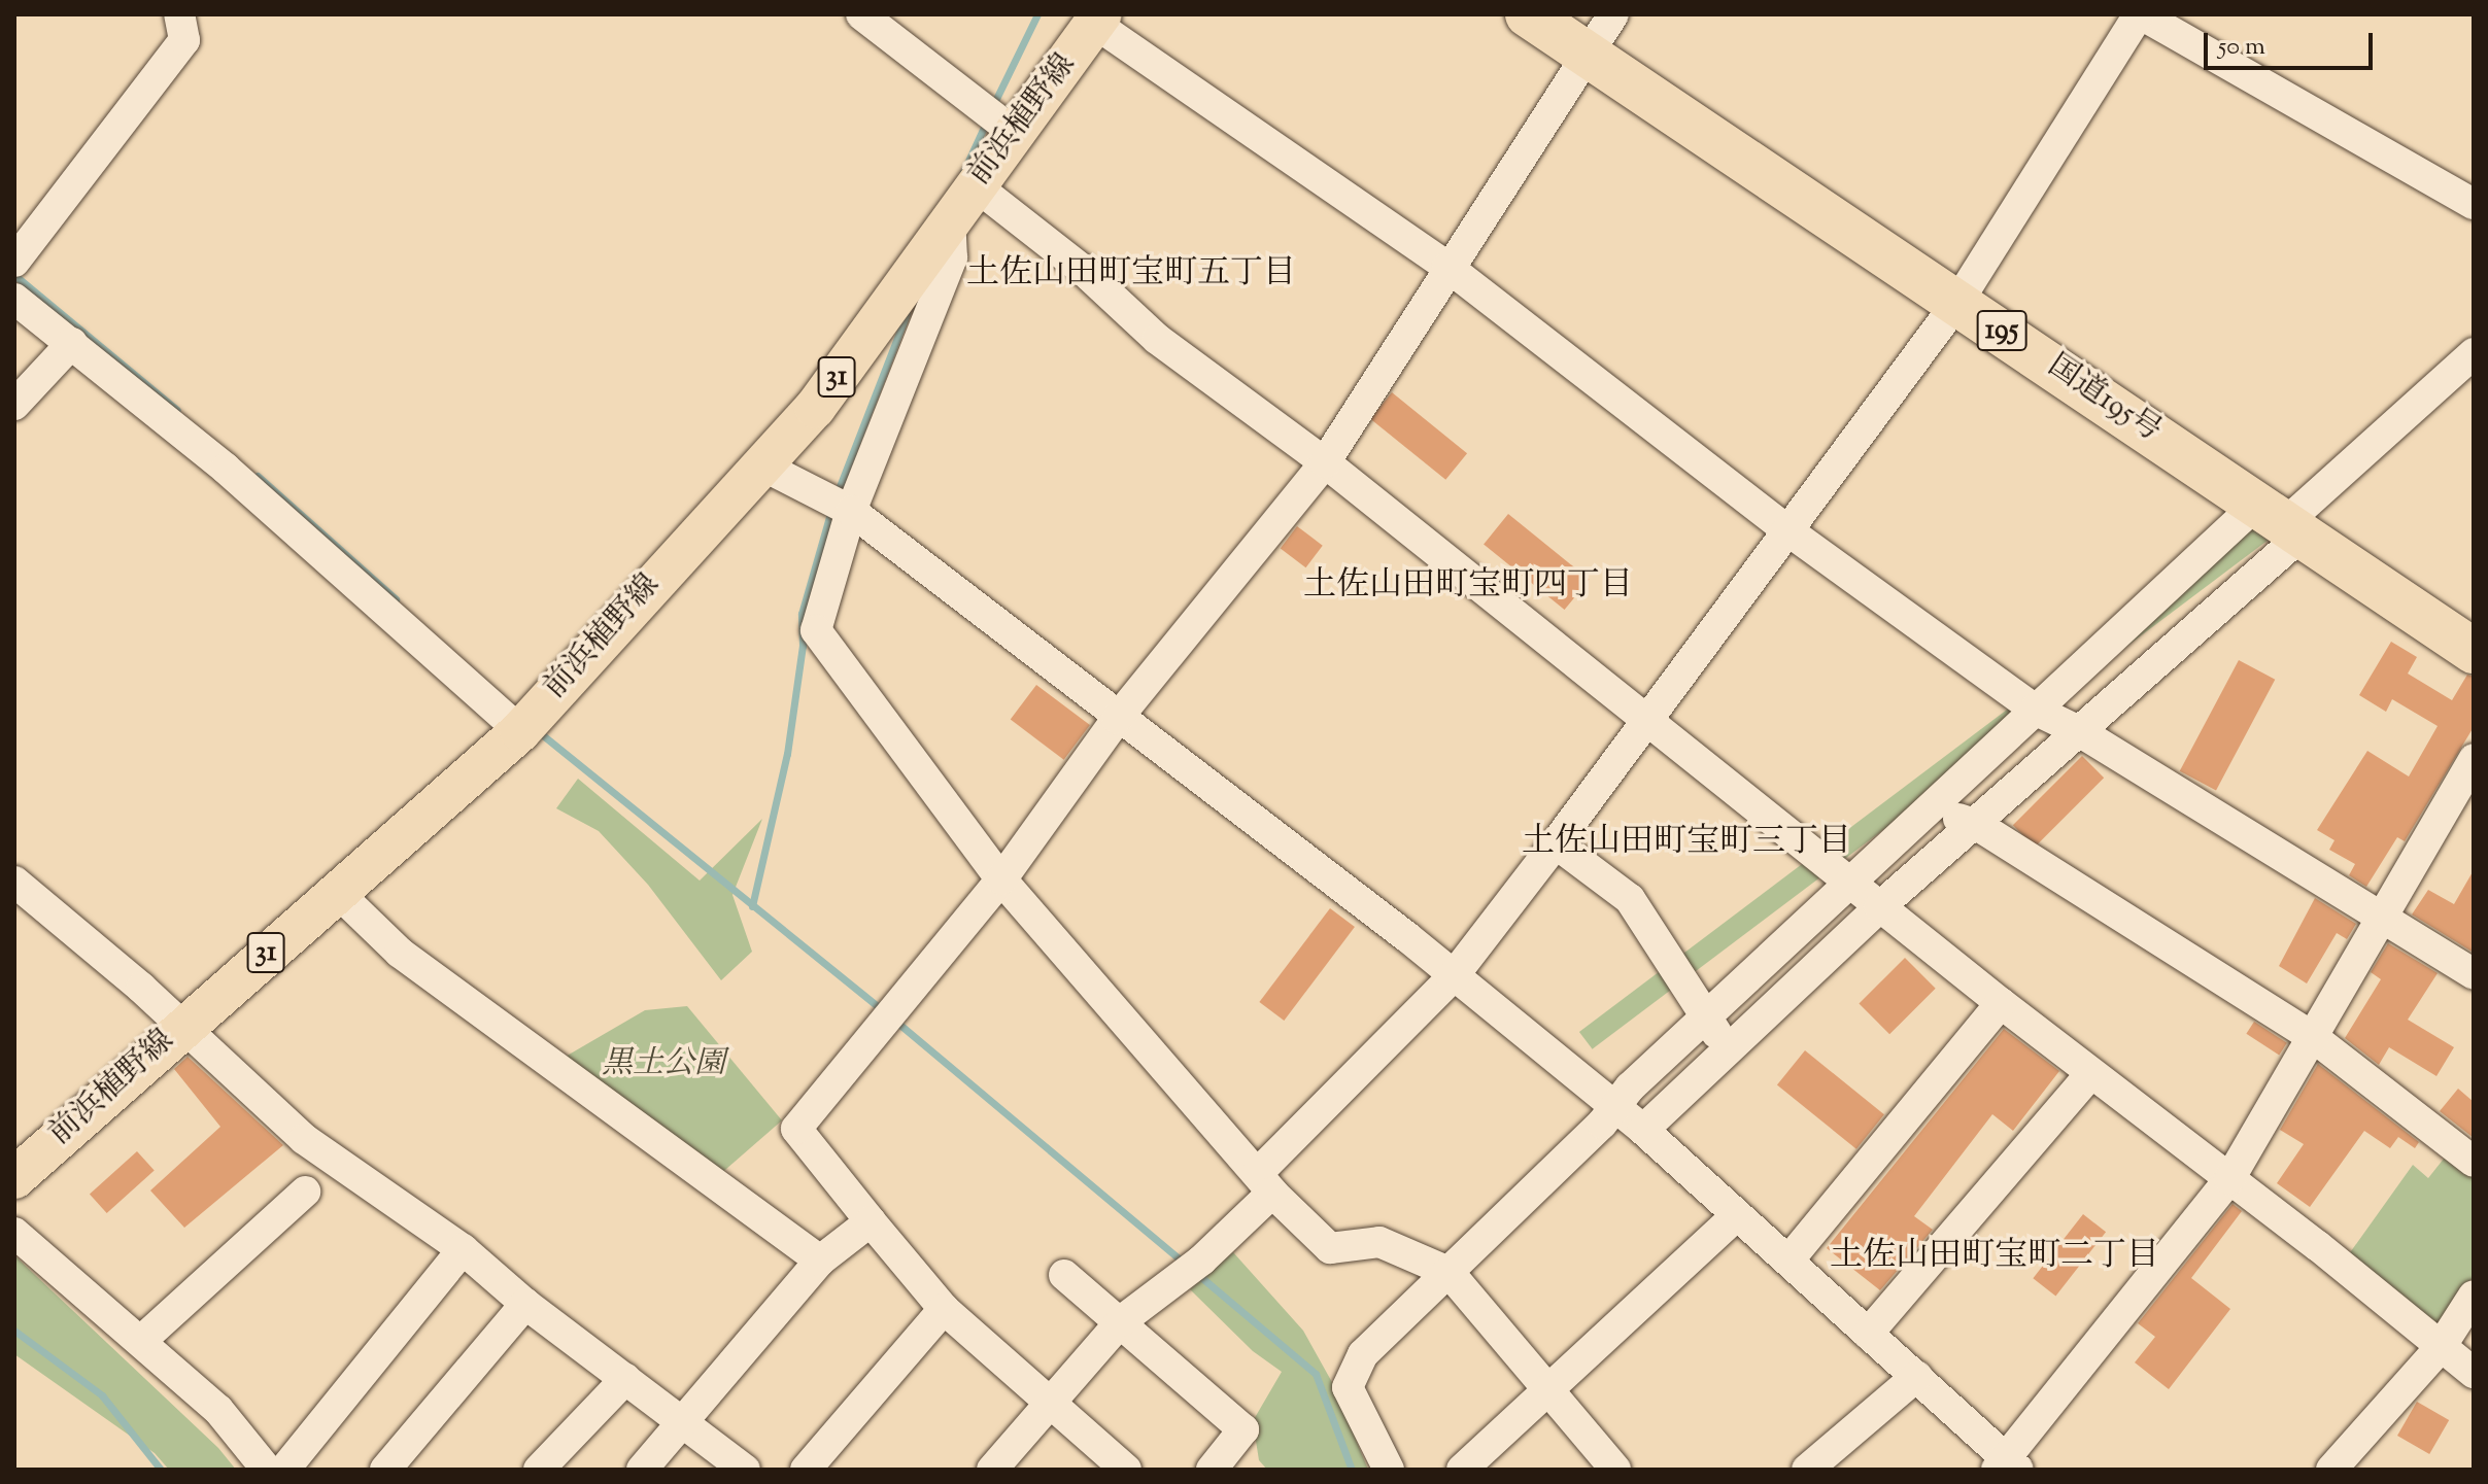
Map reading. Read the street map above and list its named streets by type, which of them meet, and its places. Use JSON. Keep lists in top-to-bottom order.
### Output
{
  "streets": {
    "highway": ["195", "国道195号"],
    "main road": ["前浜植野線", "31"]
  },
  "districts": [
    "土佐山田町宝町五丁目",
    "土佐山田町宝町四丁目",
    "土佐山田町宝町三丁目",
    "土佐山田町宝町二丁目"
  ],
  "parks": ["黒土公園"],
  "scale_bar": "50 m"
}
